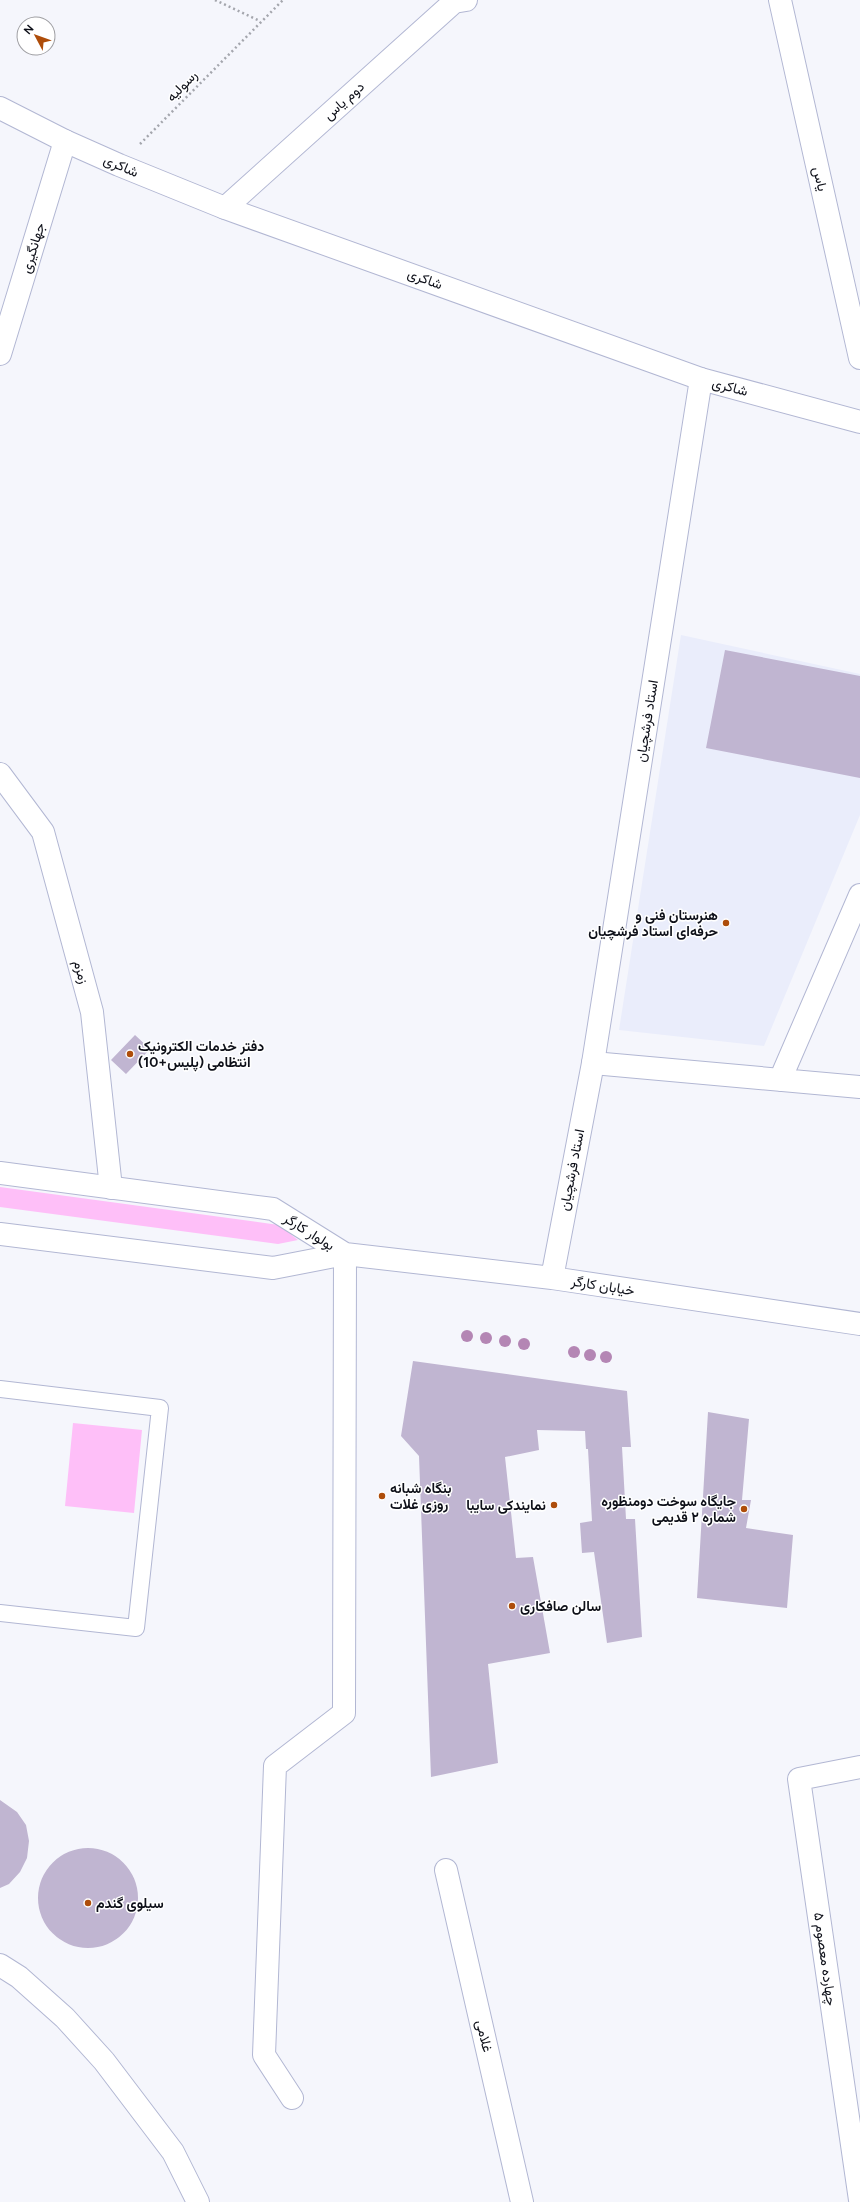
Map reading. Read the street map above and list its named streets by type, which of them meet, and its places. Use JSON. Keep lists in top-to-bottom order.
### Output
{
  "streets": {
    "street": [
      "دوم یاس",
      "شاکری",
      "یاس",
      "جهانگیری",
      "استاد فرشچیان",
      "زمزم",
      "بولوار کارگر",
      "خیابان کارگر",
      "چهارده معصوم ۵",
      "غلامی"
    ],
    "path": ["رسولیه"]
  },
  "crossings": [
    ["رسولیه", "شاکری"],
    ["دوم یاس", "شاکری"],
    ["شاکری", "جهانگیری"],
    ["شاکری", "استاد فرشچیان"],
    ["استاد فرشچیان", "خیابان کارگر"],
    ["زمزم", "بولوار کارگر"],
    ["بولوار کارگر", "خیابان کارگر"]
  ],
  "places": [
    "هنرستان فنی و حرفه‌ای استاد فرشچیان",
    "دفتر خدمات الکترونیک انتظامی (پلیس+10)",
    "بنگاه شبانه روزی غلات",
    "نمايندكى سايبا",
    "جایگاه سوخت دومنظوره شماره ۲ قدیمی",
    "سالن صافكارى",
    "سیلوی گندم"
  ],
  "north": "top left"
}
